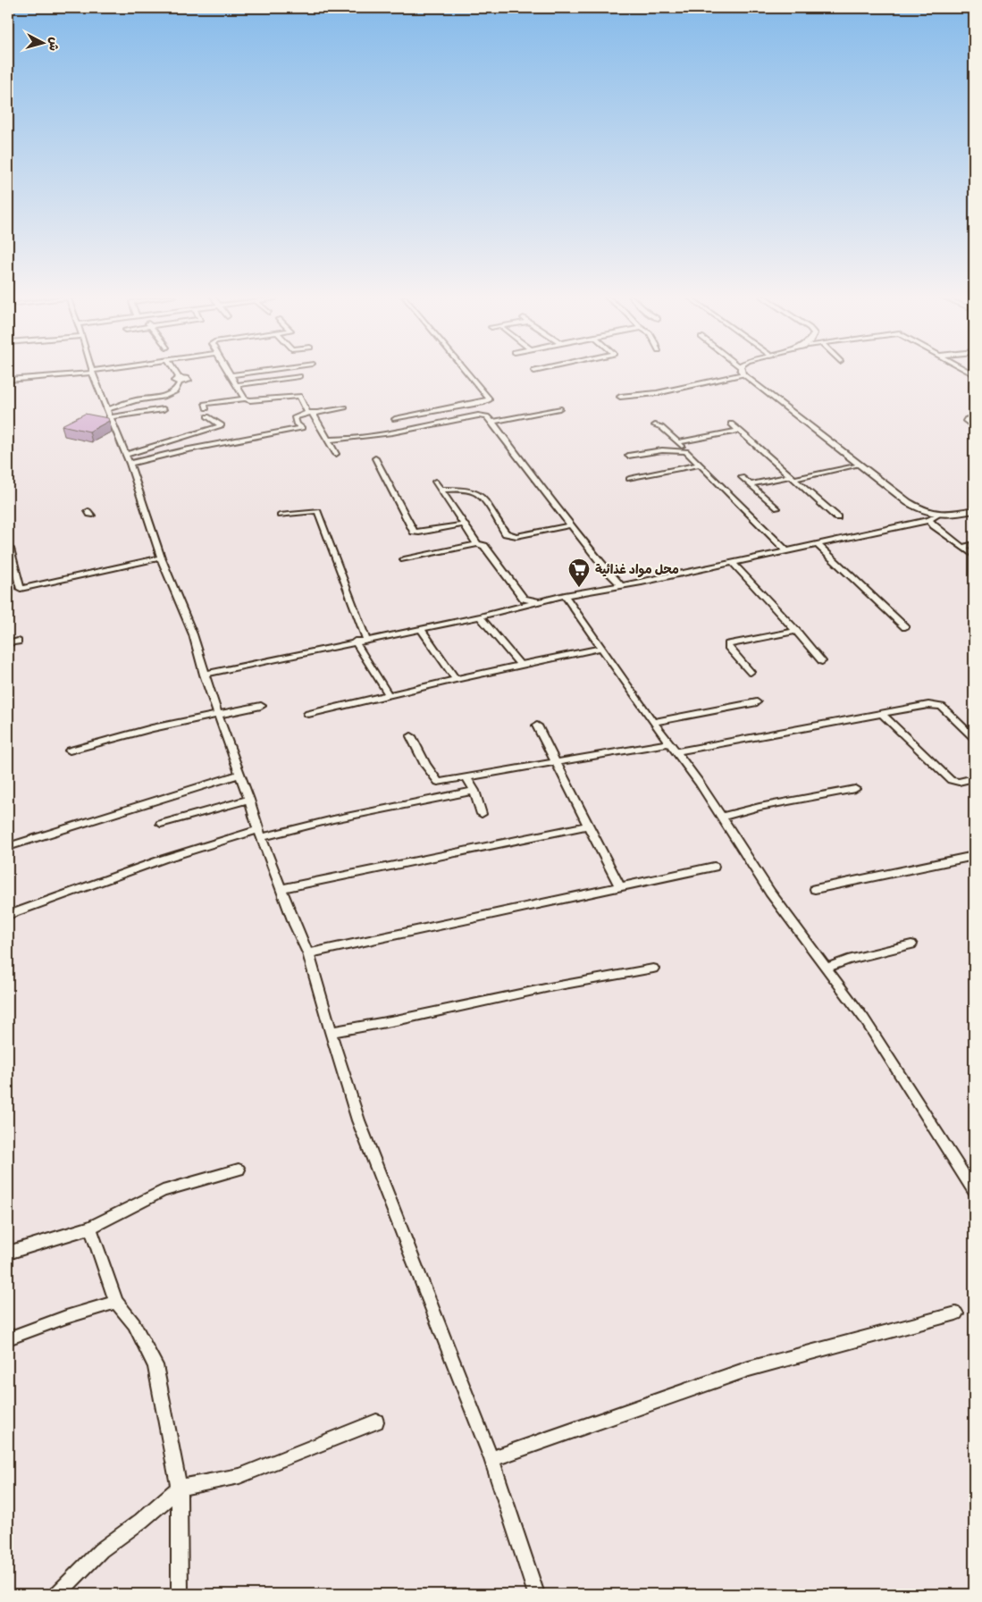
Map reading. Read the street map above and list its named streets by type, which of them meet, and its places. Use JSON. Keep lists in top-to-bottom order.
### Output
{
  "places": {
    "supermarket": ["محل مواد غذائية"]
  },
  "north": "right"
}
